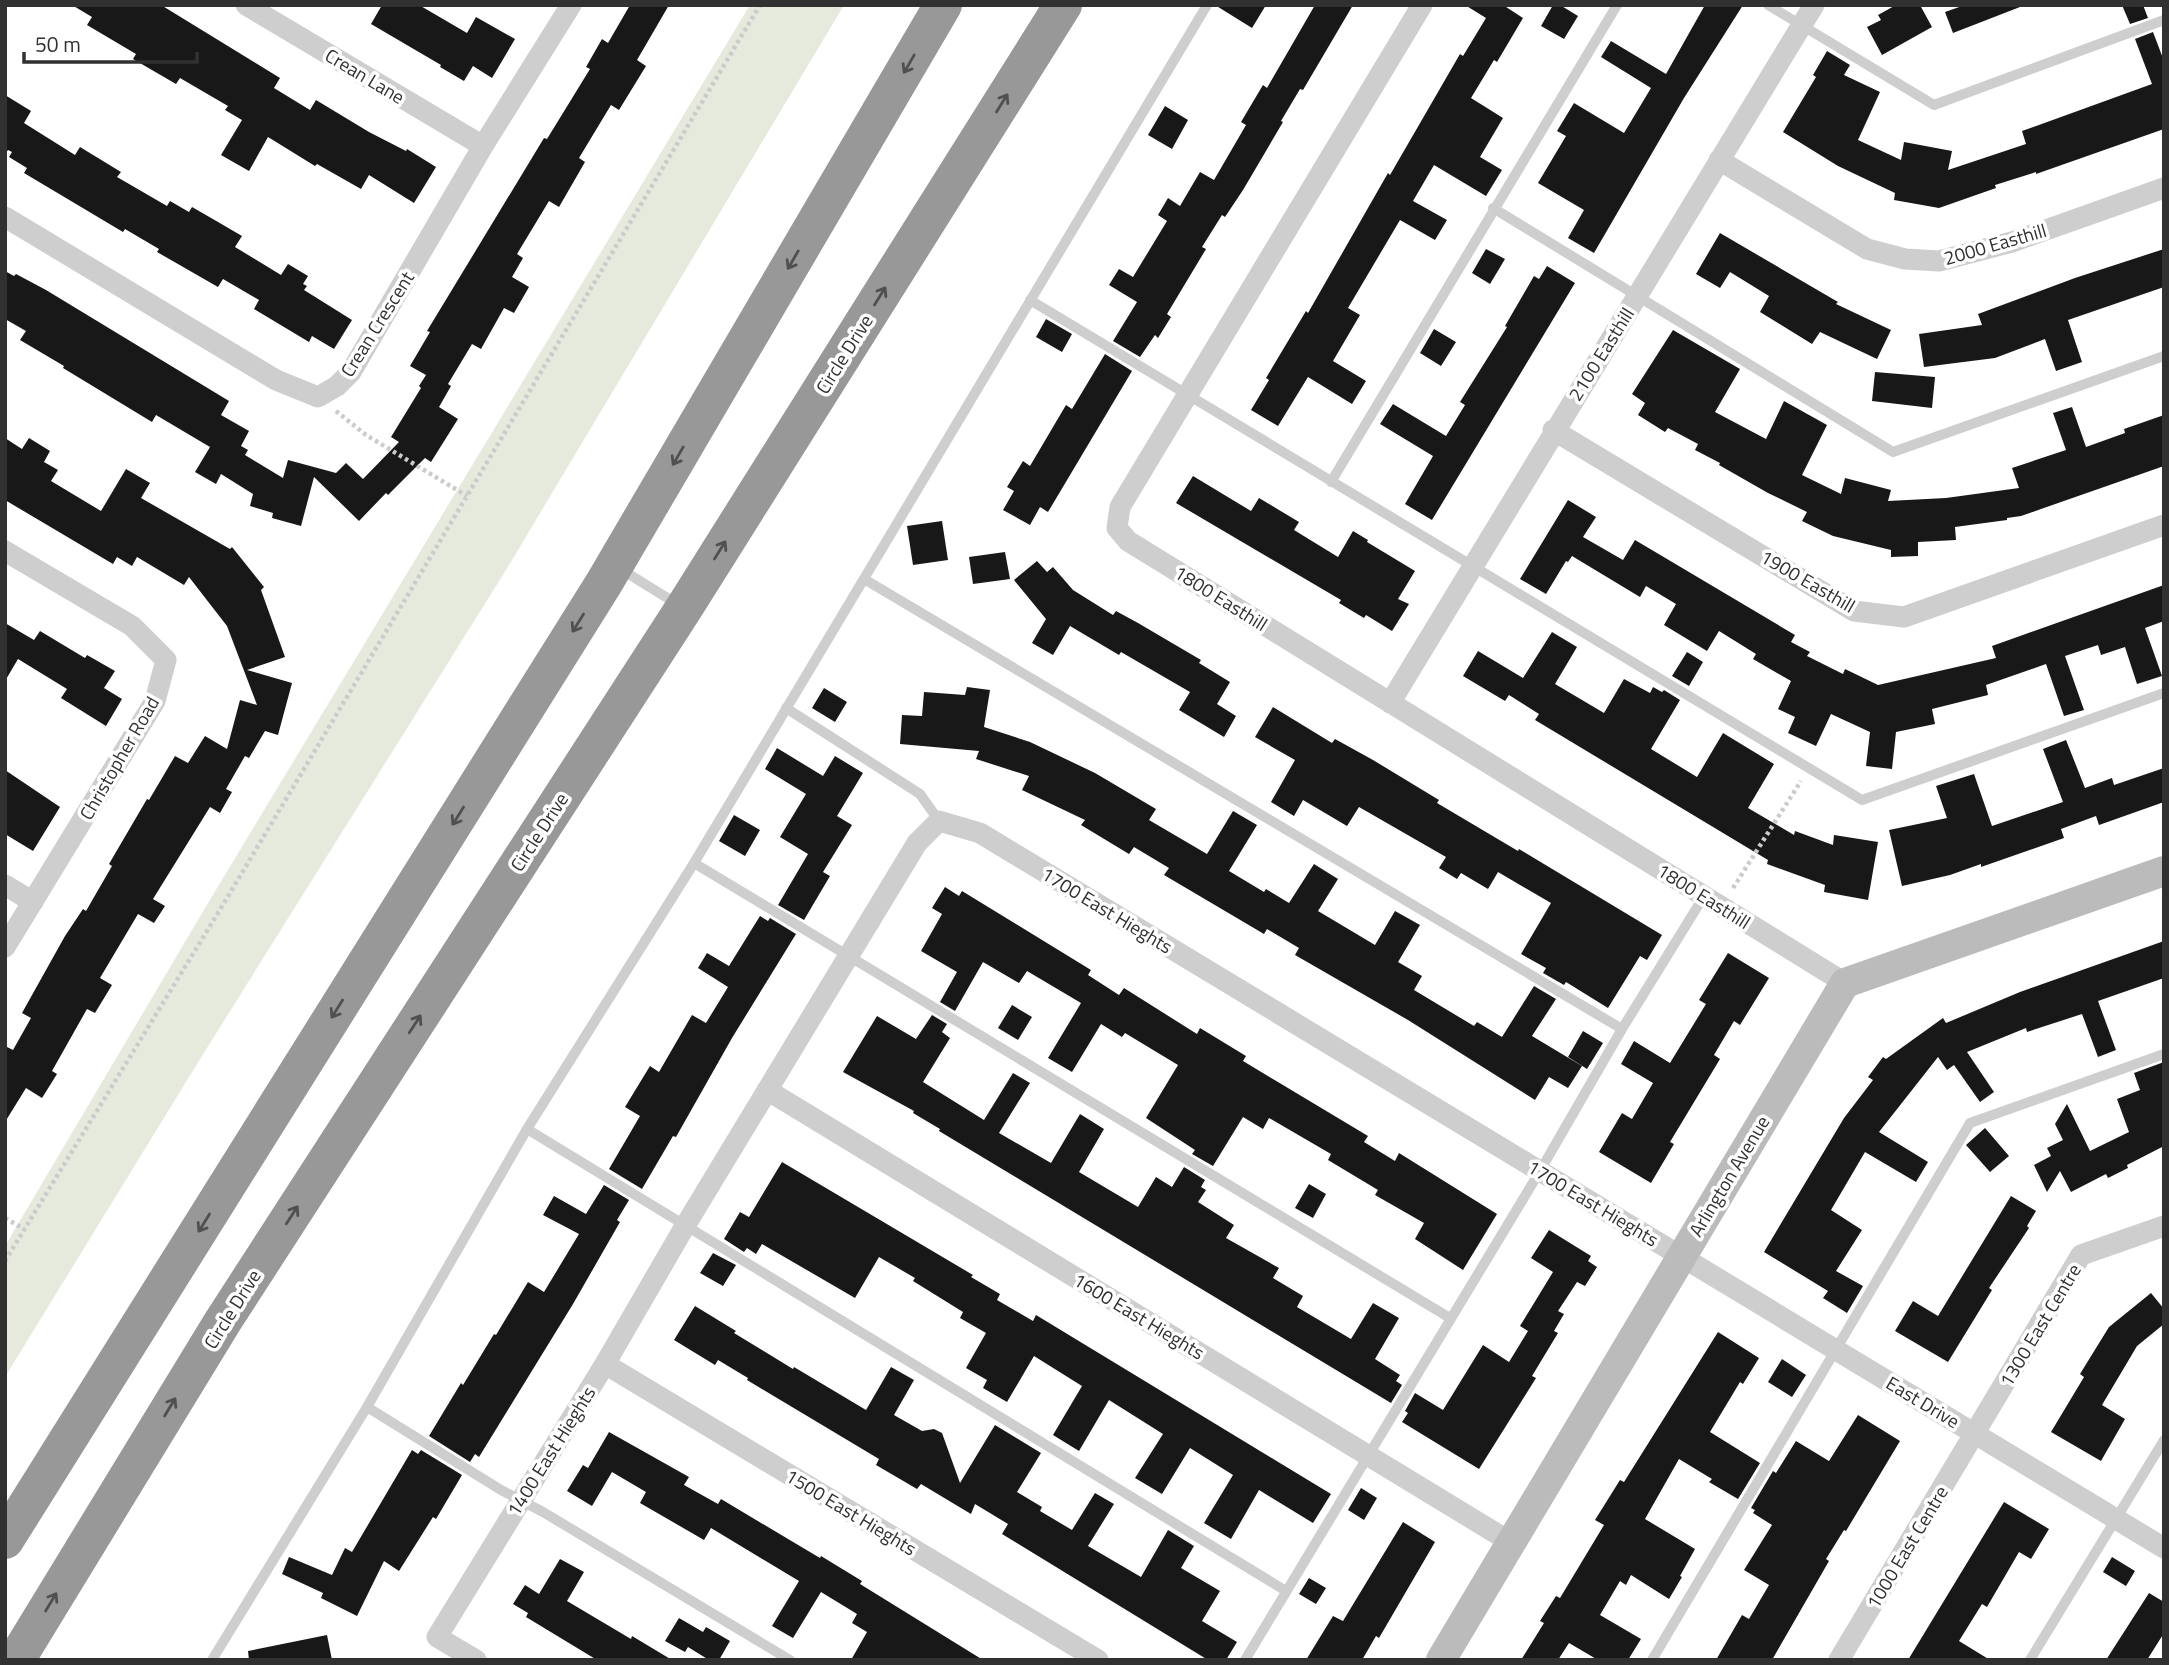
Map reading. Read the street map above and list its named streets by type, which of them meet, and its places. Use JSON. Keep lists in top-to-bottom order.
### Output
{
  "streets": {
    "highway": ["Circle Drive"],
    "street": [
      "Crean Lane",
      "2000 Easthill",
      "Crean Crescent",
      "2100 Easthill",
      "1900 Easthill",
      "1800 Easthill",
      "Christopher Road",
      "1700 East Hieghts",
      "Arlington Avenue",
      "1600 East Hieghts",
      "1300 East Centre",
      "East Drive",
      "1400 East Hieghts",
      "1500 East Hieghts",
      "1000 East Centre"
    ]
  },
  "crossings": [
    ["Crean Lane", "Crean Crescent"],
    ["2000 Easthill", "2100 Easthill"],
    ["2100 Easthill", "1900 Easthill"],
    ["2100 Easthill", "1800 Easthill"],
    ["1800 Easthill", "Arlington Avenue"],
    ["1700 East Hieghts", "Arlington Avenue"],
    ["1700 East Hieghts", "East Drive"],
    ["Arlington Avenue", "1600 East Hieghts"],
    ["Arlington Avenue", "East Drive"],
    ["1300 East Centre", "East Drive"],
    ["1300 East Centre", "1000 East Centre"],
    ["East Drive", "1000 East Centre"],
    ["1400 East Hieghts", "1500 East Hieghts"]
  ],
  "scale_bar": "50 m"
}
